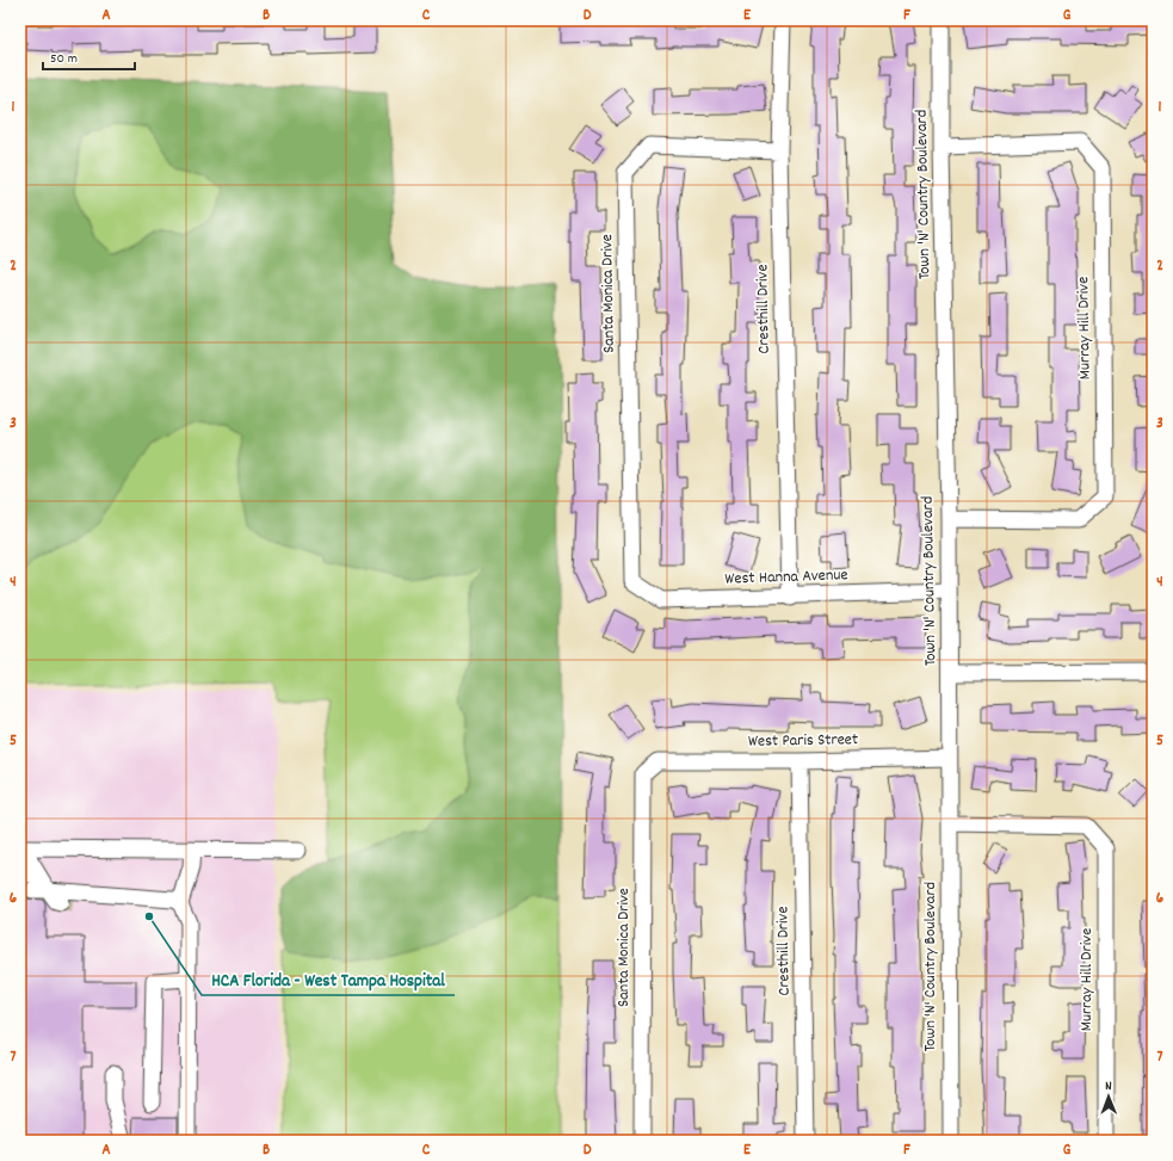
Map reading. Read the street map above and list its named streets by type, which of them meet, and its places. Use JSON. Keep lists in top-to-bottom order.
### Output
{
  "streets": {
    "street": [
      "Town 'N' Country Boulevard",
      "Santa Monica Drive",
      "Cresthill Drive",
      "Murray Hill Drive",
      "West Hanna Avenue",
      "West Paris Street"
    ]
  },
  "crossings": [
    ["Town 'N' Country Boulevard", "Murray Hill Drive"],
    ["Town 'N' Country Boulevard", "West Hanna Avenue"],
    ["Town 'N' Country Boulevard", "West Paris Street"],
    ["Santa Monica Drive", "Cresthill Drive"],
    ["Santa Monica Drive", "West Hanna Avenue"],
    ["Santa Monica Drive", "West Paris Street"],
    ["Cresthill Drive", "West Hanna Avenue"],
    ["Cresthill Drive", "West Paris Street"]
  ],
  "places": ["HCA Florida - West Tampa Hospital"],
  "scale_bar": "50 m",
  "north": "top",
  "grid": {
    "columns": [
      "A",
      "B",
      "C",
      "D",
      "E",
      "F",
      "G"
    ],
    "rows": [
      "1",
      "2",
      "3",
      "4",
      "5",
      "6",
      "7"
    ]
  }
}
